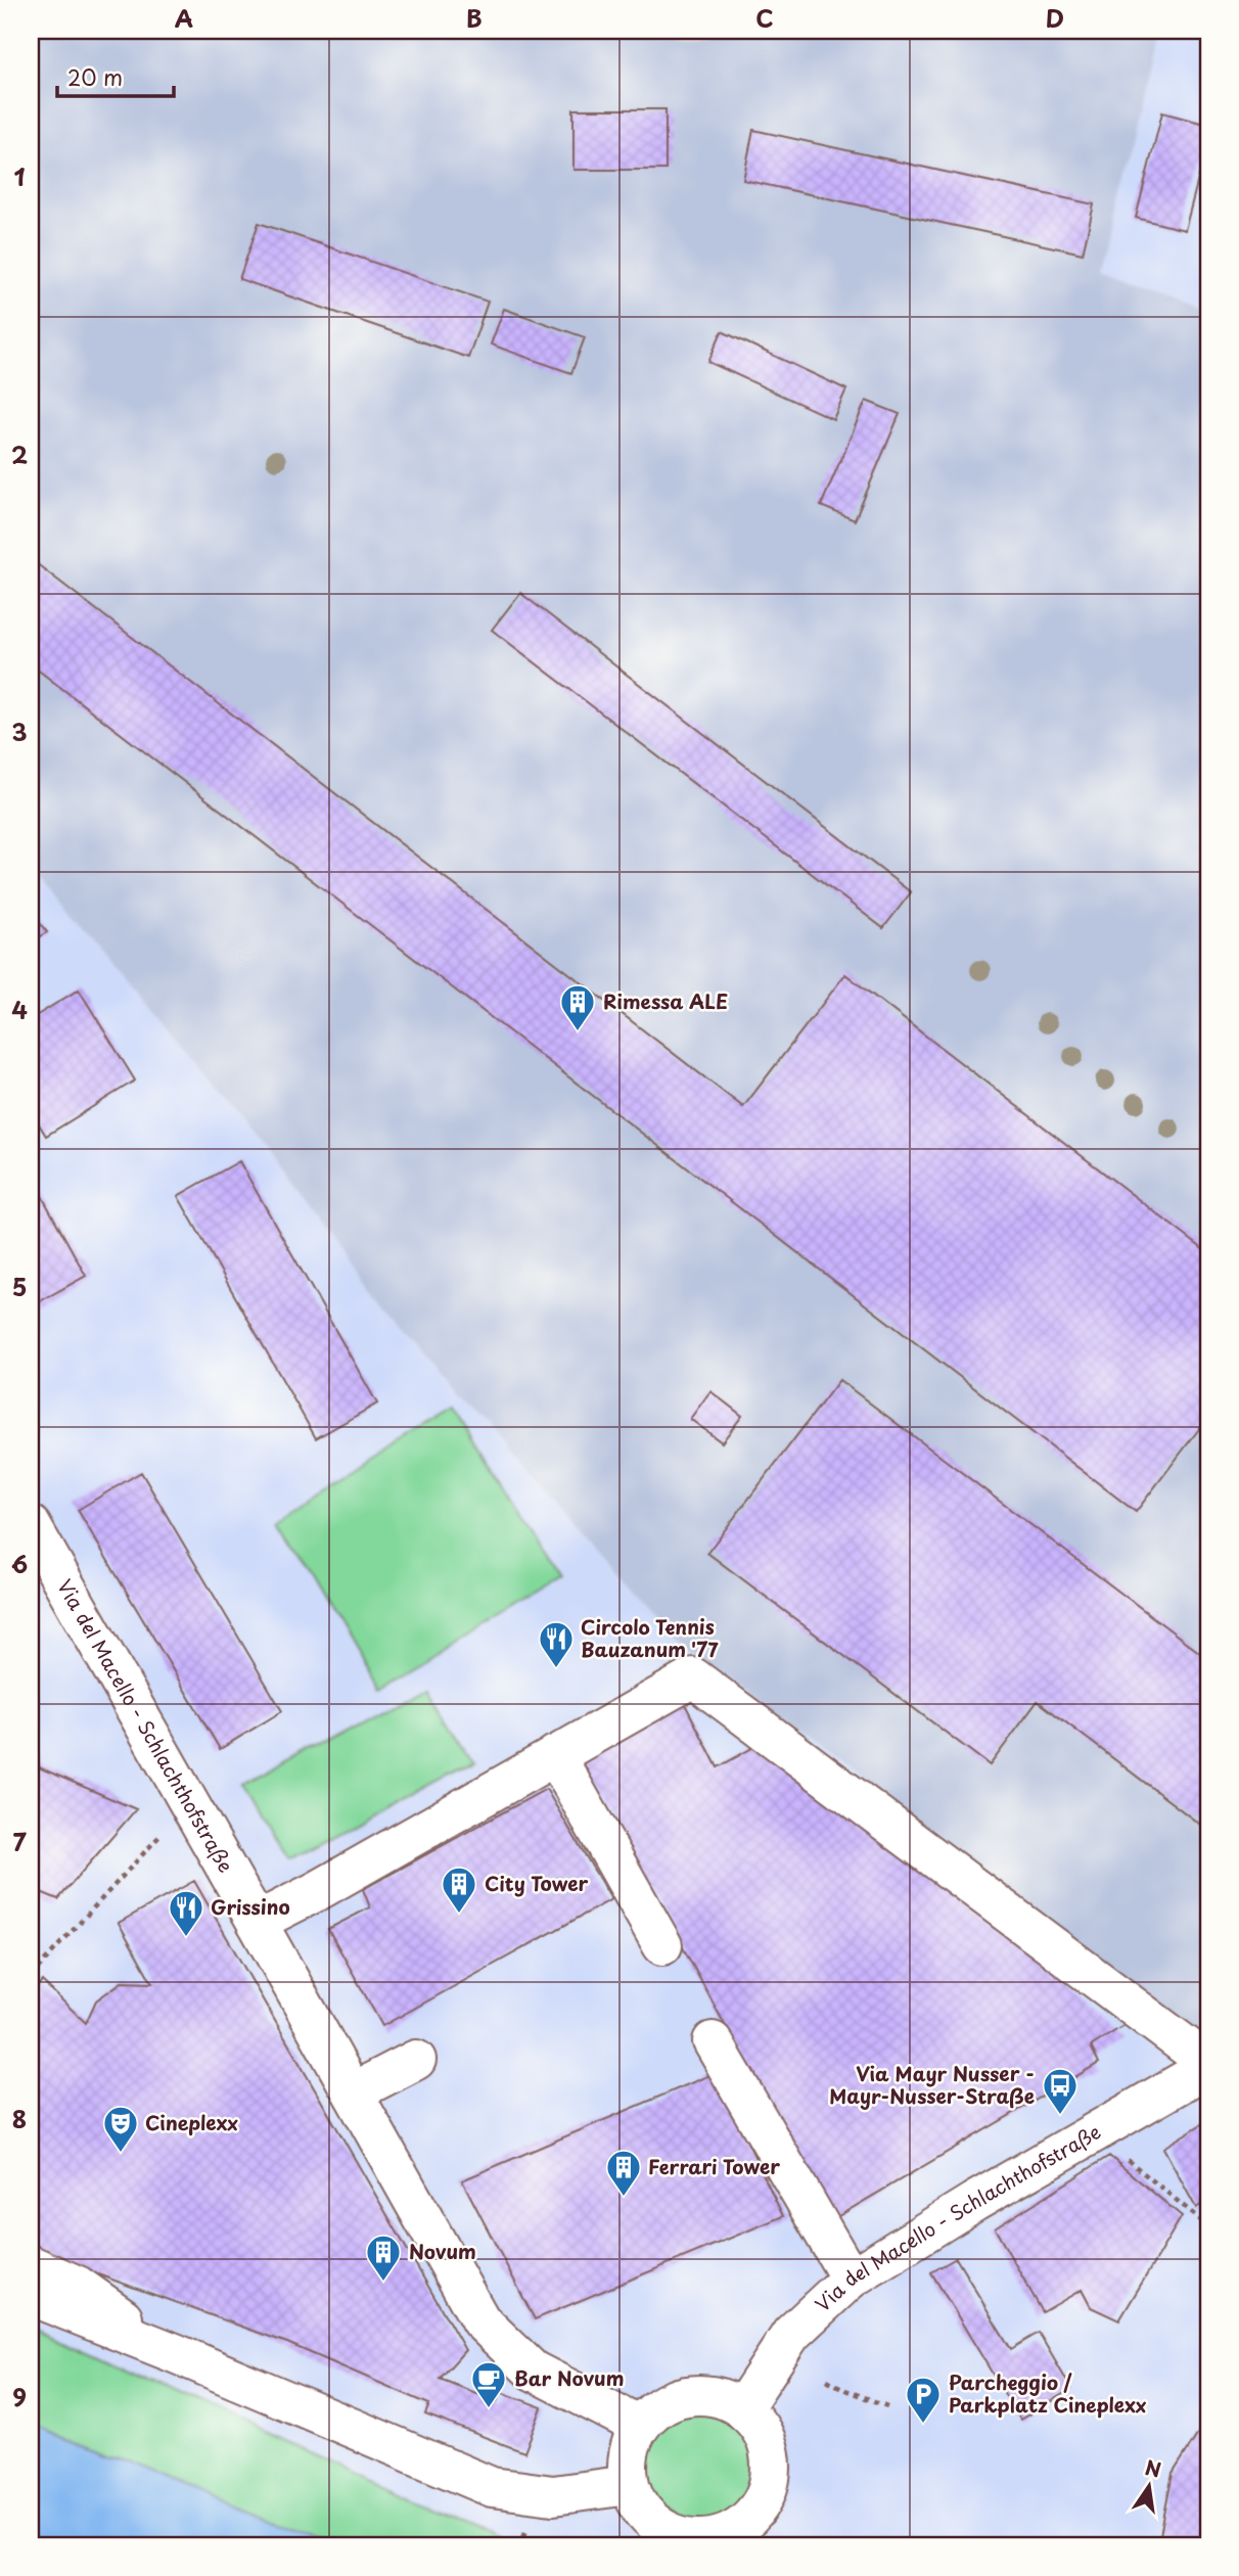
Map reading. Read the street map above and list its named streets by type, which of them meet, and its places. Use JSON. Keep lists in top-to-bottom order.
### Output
{
  "streets": {
    "street": ["Via del Macello - Schlachthofstraße"]
  },
  "places": {
    "building": [
      "Rimessa ALE",
      "City Tower",
      "Ferrari Tower",
      "Novum"
    ],
    "restaurant": ["Circolo Tennis Bauzanum '77", "Grissino"],
    "bus stop": ["Via Mayr Nusser - Mayr-Nusser-Straße"],
    "theatre": ["Cineplexx"],
    "cafe": ["Bar Novum"],
    "parking": ["Parcheggio / Parkplatz Cineplexx"]
  },
  "scale_bar": "20 m",
  "north": "top",
  "grid": {
    "columns": [
      "A",
      "B",
      "C",
      "D"
    ],
    "rows": [
      "1",
      "2",
      "3",
      "4",
      "5",
      "6",
      "7",
      "8",
      "9"
    ]
  }
}
